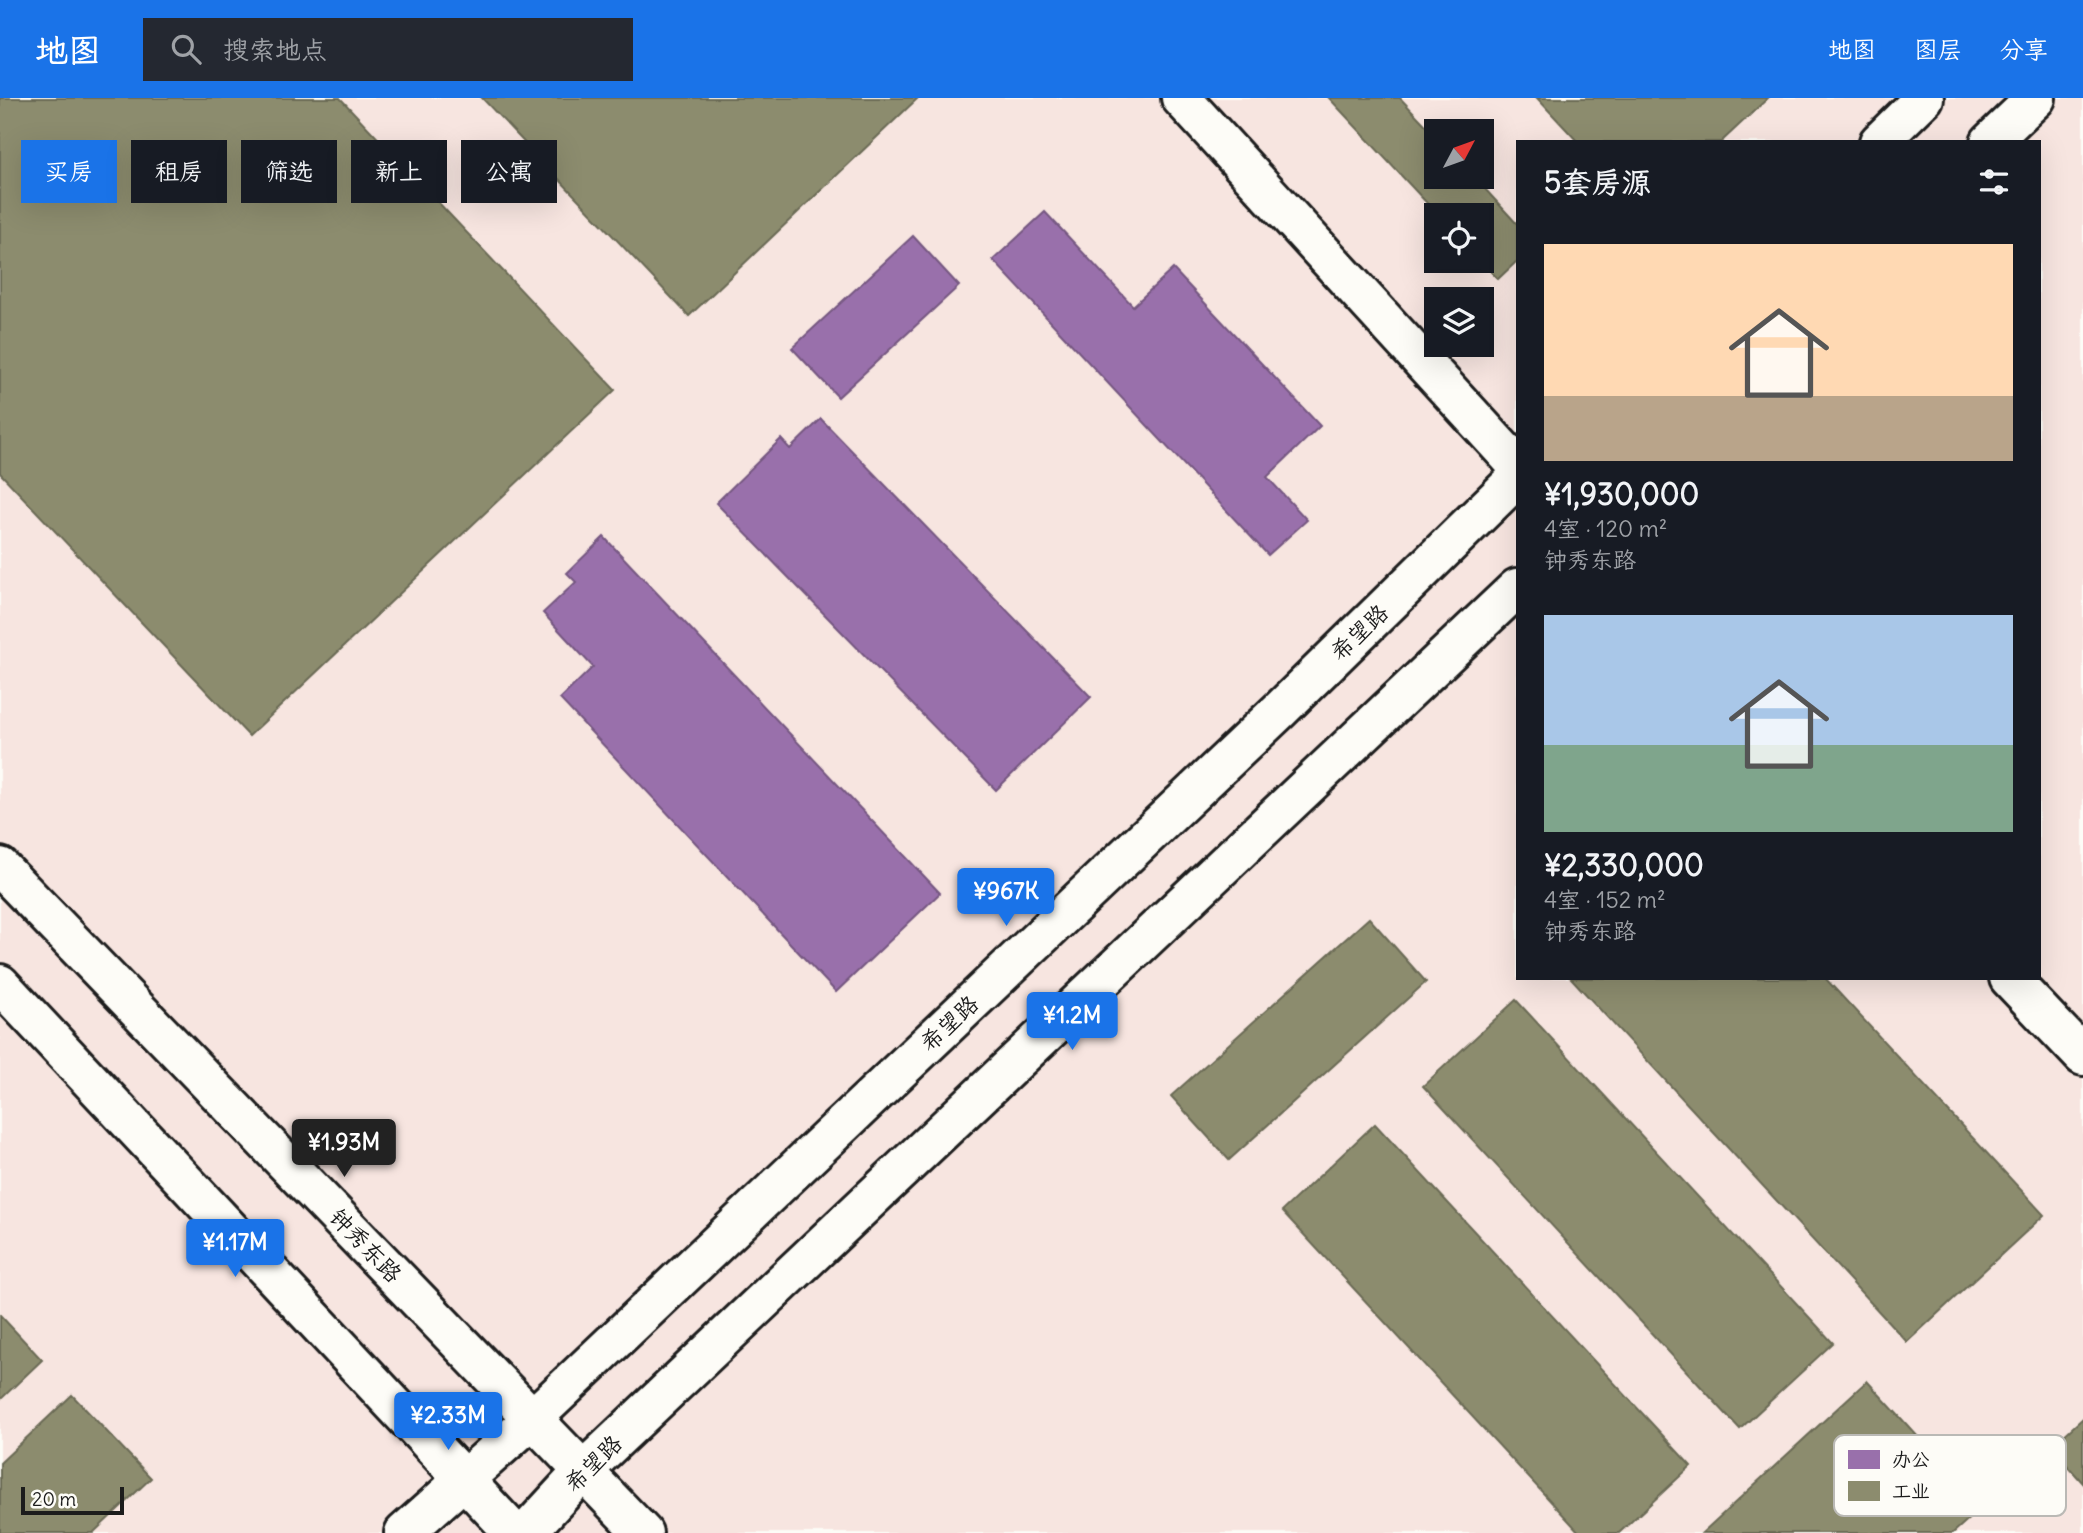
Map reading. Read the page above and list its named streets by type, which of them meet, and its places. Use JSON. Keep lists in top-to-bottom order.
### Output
{
  "streets": {
    "main road": ["希望路", "钟秀东路"]
  },
  "crossings": [
    ["希望路", "钟秀东路"]
  ],
  "legend": ["办公", "工业"],
  "scale_bar": "20 m",
  "north": "top right",
  "page": {
    "header": "地图",
    "search": "搜索地点",
    "nav": ["地图", "图层", "分享"],
    "chip": [
      "买房",
      "租房",
      "筛选",
      "新上",
      "公寓"
    ],
    "heading": "5套房源",
    "list": [
      {
        "name": "¥1,930,000",
        "note": "4室 · 120 m² · 钟秀东路"
      },
      {
        "name": "¥2,330,000",
        "note": "4室 · 152 m² · 钟秀东路"
      }
    ],
    "price": [
      "¥967K",
      "¥1.2M",
      "¥1.93M",
      "¥1.17M",
      "¥2.33M"
    ],
    "scale": "20 m"
  }
}
